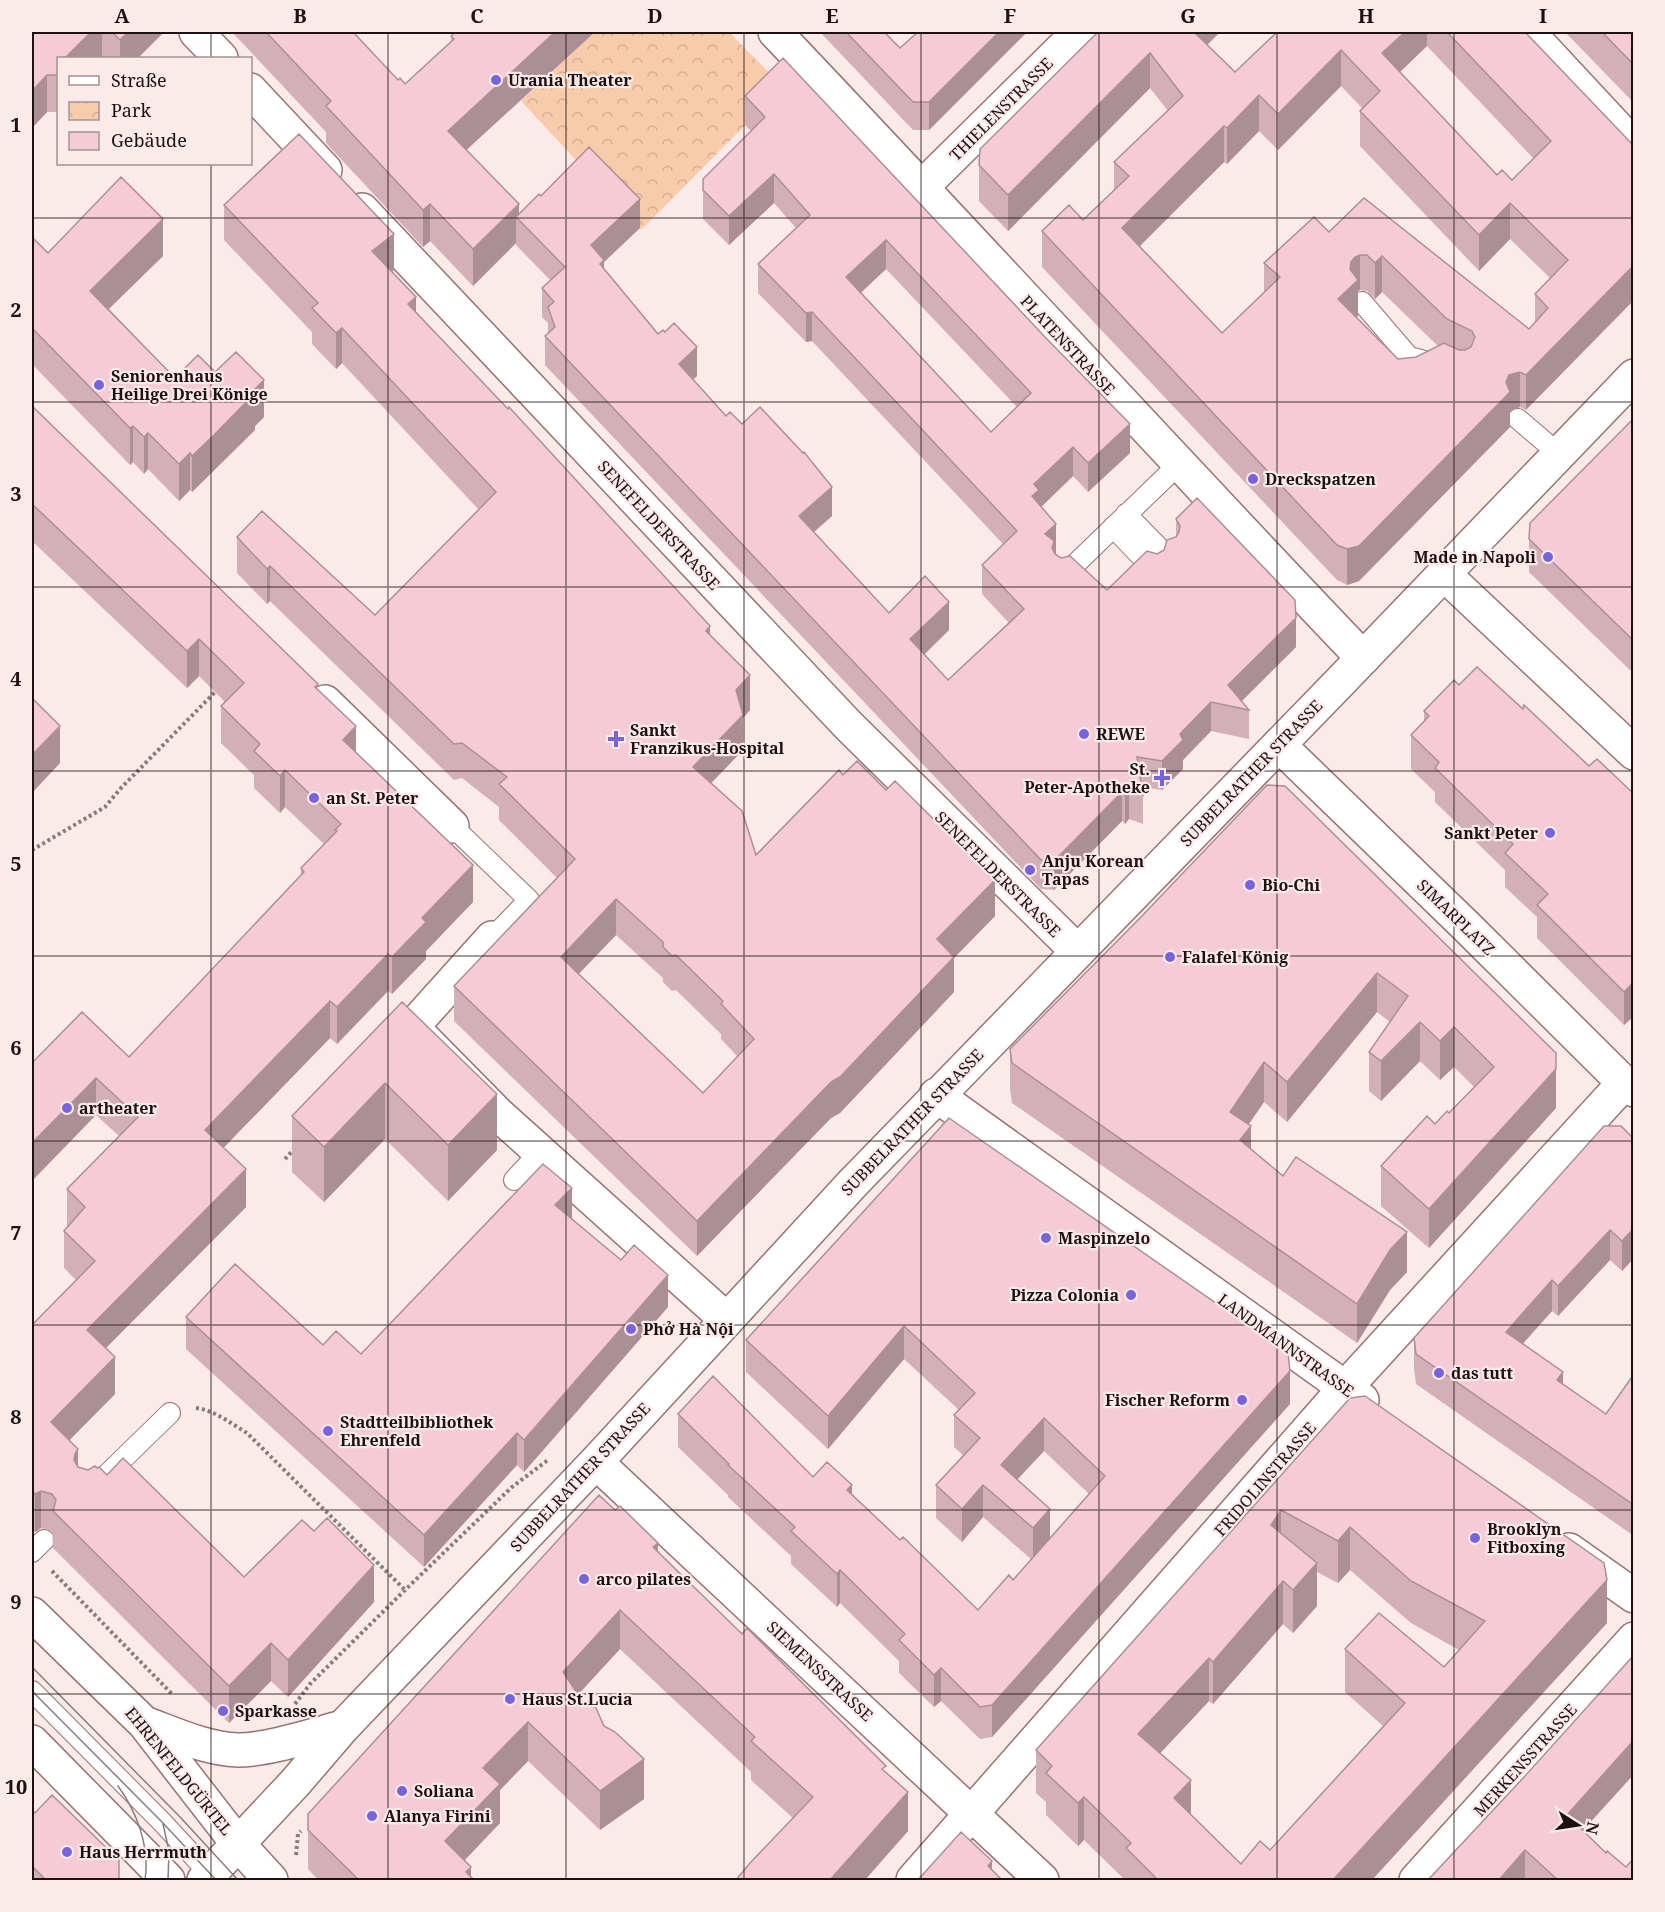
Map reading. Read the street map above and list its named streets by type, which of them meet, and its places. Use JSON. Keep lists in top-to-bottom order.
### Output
{
  "streets": {
    "street": [
      "THIELENSTRASSE",
      "PLATENSTRASSE",
      "SENEFELDERSTRASSE",
      "SUBBELRATHER STRASSE",
      "SIMARPLATZ",
      "LANDMANNSTRASSE",
      "FRIDOLINSTRASSE",
      "SIEMENSSTRASSE",
      "MERKENSSTRASSE",
      "EHRENFELDGÜRTEL"
    ]
  },
  "crossings": [
    ["THIELENSTRASSE", "PLATENSTRASSE"],
    ["PLATENSTRASSE", "SUBBELRATHER STRASSE"],
    ["SENEFELDERSTRASSE", "SUBBELRATHER STRASSE"],
    ["SUBBELRATHER STRASSE", "SIMARPLATZ"],
    ["SUBBELRATHER STRASSE", "LANDMANNSTRASSE"],
    ["SUBBELRATHER STRASSE", "SIEMENSSTRASSE"],
    ["SUBBELRATHER STRASSE", "EHRENFELDGÜRTEL"],
    ["SIMARPLATZ", "FRIDOLINSTRASSE"],
    ["LANDMANNSTRASSE", "FRIDOLINSTRASSE"],
    ["FRIDOLINSTRASSE", "SIEMENSSTRASSE"]
  ],
  "places": {
    "other": [
      "Urania Theater",
      "Seniorenhaus Heilige Drei Könige",
      "Dreckspatzen",
      "Made in Napoli",
      "REWE",
      "an St. Peter",
      "Sankt Peter",
      "Anju Korean Tapas",
      "Bio-Chi",
      "Falafel König",
      "artheater",
      "Maspinzelo",
      "Pizza Colonia",
      "Phở Hà Nội",
      "das tutt",
      "Fischer Reform",
      "Stadtteilbibliothek Ehrenfeld",
      "Brooklyn Fitboxing",
      "arco pilates",
      "Haus St.Lucia",
      "Sparkasse",
      "Soliana",
      "Alanya Firini",
      "Haus Herrmuth"
    ],
    "health": ["Sankt Franzikus-Hospital", "St. Peter-Apotheke"]
  },
  "legend": ["Straße", "Park", "Gebäude"],
  "north": "right",
  "grid": {
    "columns": [
      "A",
      "B",
      "C",
      "D",
      "E",
      "F",
      "G",
      "H",
      "I"
    ],
    "rows": [
      "1",
      "2",
      "3",
      "4",
      "5",
      "6",
      "7",
      "8",
      "9",
      "10"
    ]
  }
}
